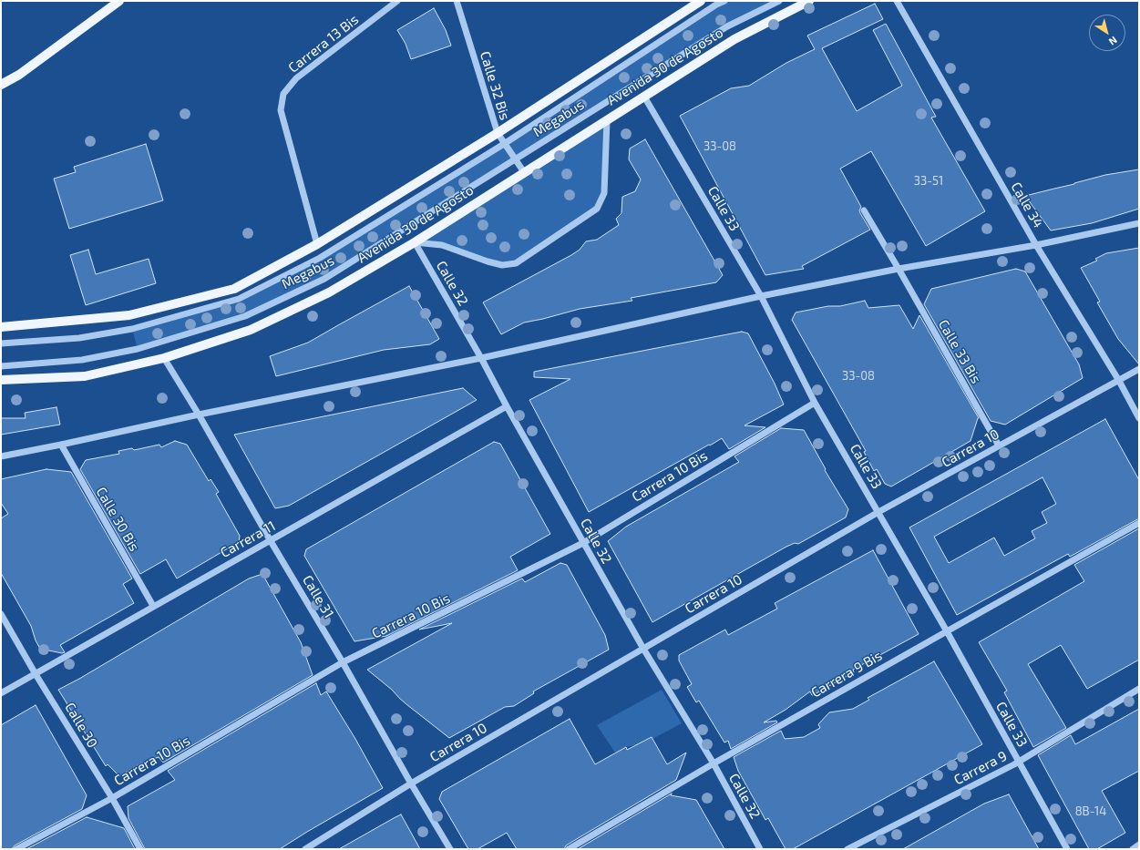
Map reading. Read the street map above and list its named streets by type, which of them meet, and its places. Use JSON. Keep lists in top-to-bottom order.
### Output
{
  "streets": {
    "main road": ["Avenida 30 de Agosto"],
    "street": [
      "Carrera 13 Bis",
      "Calle 32 Bis",
      "Megabus",
      "Calle 34",
      "Calle 33",
      "Calle 32",
      "Calle 33 Bis",
      "Carrera 10",
      "Carrera 10 Bis",
      "Calle 30 Bis",
      "Carrera 11",
      "Calle 31",
      "Carrera 9 Bis",
      "Calle 30",
      "Carrera 9"
    ]
  },
  "crossings": [
    ["Avenida 30 de Agosto", "Calle 32 Bis"],
    ["Avenida 30 de Agosto", "Calle 33"],
    ["Avenida 30 de Agosto", "Calle 32"],
    ["Avenida 30 de Agosto", "Calle 31"],
    ["Calle 32 Bis", "Megabus"],
    ["Calle 34", "Carrera 10"],
    ["Calle 33", "Carrera 10"],
    ["Calle 33", "Carrera 10 Bis"],
    ["Calle 33", "Carrera 9 Bis"],
    ["Calle 33", "Carrera 9"],
    ["Calle 32", "Carrera 10"],
    ["Calle 32", "Carrera 10 Bis"],
    ["Calle 32", "Carrera 11"],
    ["Calle 32", "Carrera 9 Bis"],
    ["Calle 33 Bis", "Carrera 10"],
    ["Carrera 10", "Calle 31"],
    ["Carrera 10 Bis", "Calle 31"],
    ["Carrera 10 Bis", "Calle 30"],
    ["Calle 30 Bis", "Carrera 11"],
    ["Carrera 11", "Calle 31"],
    ["Carrera 11", "Calle 30"]
  ],
  "house_numbers": [
    "33-08",
    "33-51",
    "33-08",
    "8B-14"
  ],
  "north": "bottom right"
}
